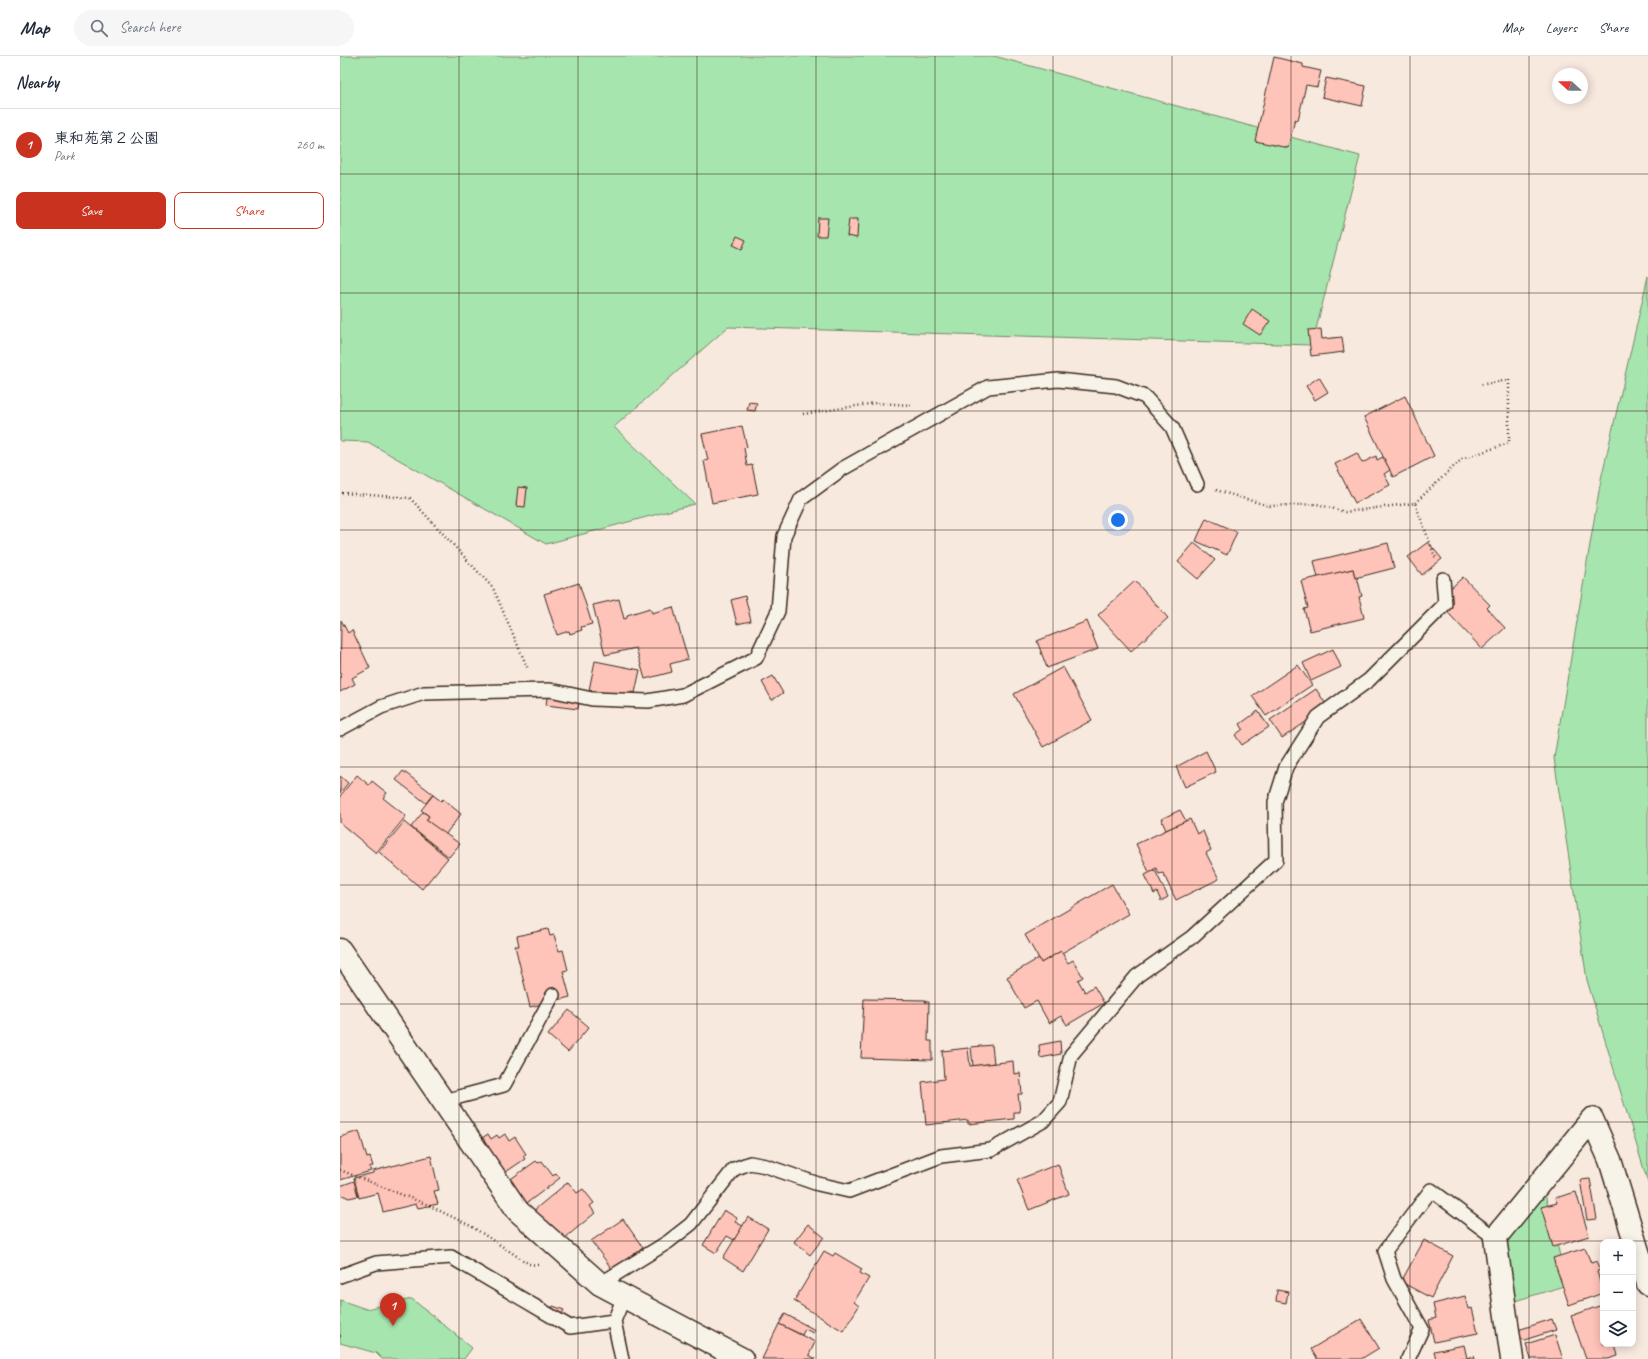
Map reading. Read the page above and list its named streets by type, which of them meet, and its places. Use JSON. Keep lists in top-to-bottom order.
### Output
{
  "north": "left",
  "page": {
    "header": "Map",
    "search": "Search here",
    "nav": ["Map", "Layers", "Share"],
    "heading": "Nearby",
    "list": [
      {
        "mark": "1",
        "name": "東和苑第２公園",
        "note": "Park",
        "value": "260 m"
      }
    ],
    "buttons": ["Save", "Share"],
    "map_buttons": ["+", "−"],
    "pins": "1"
  }
}
